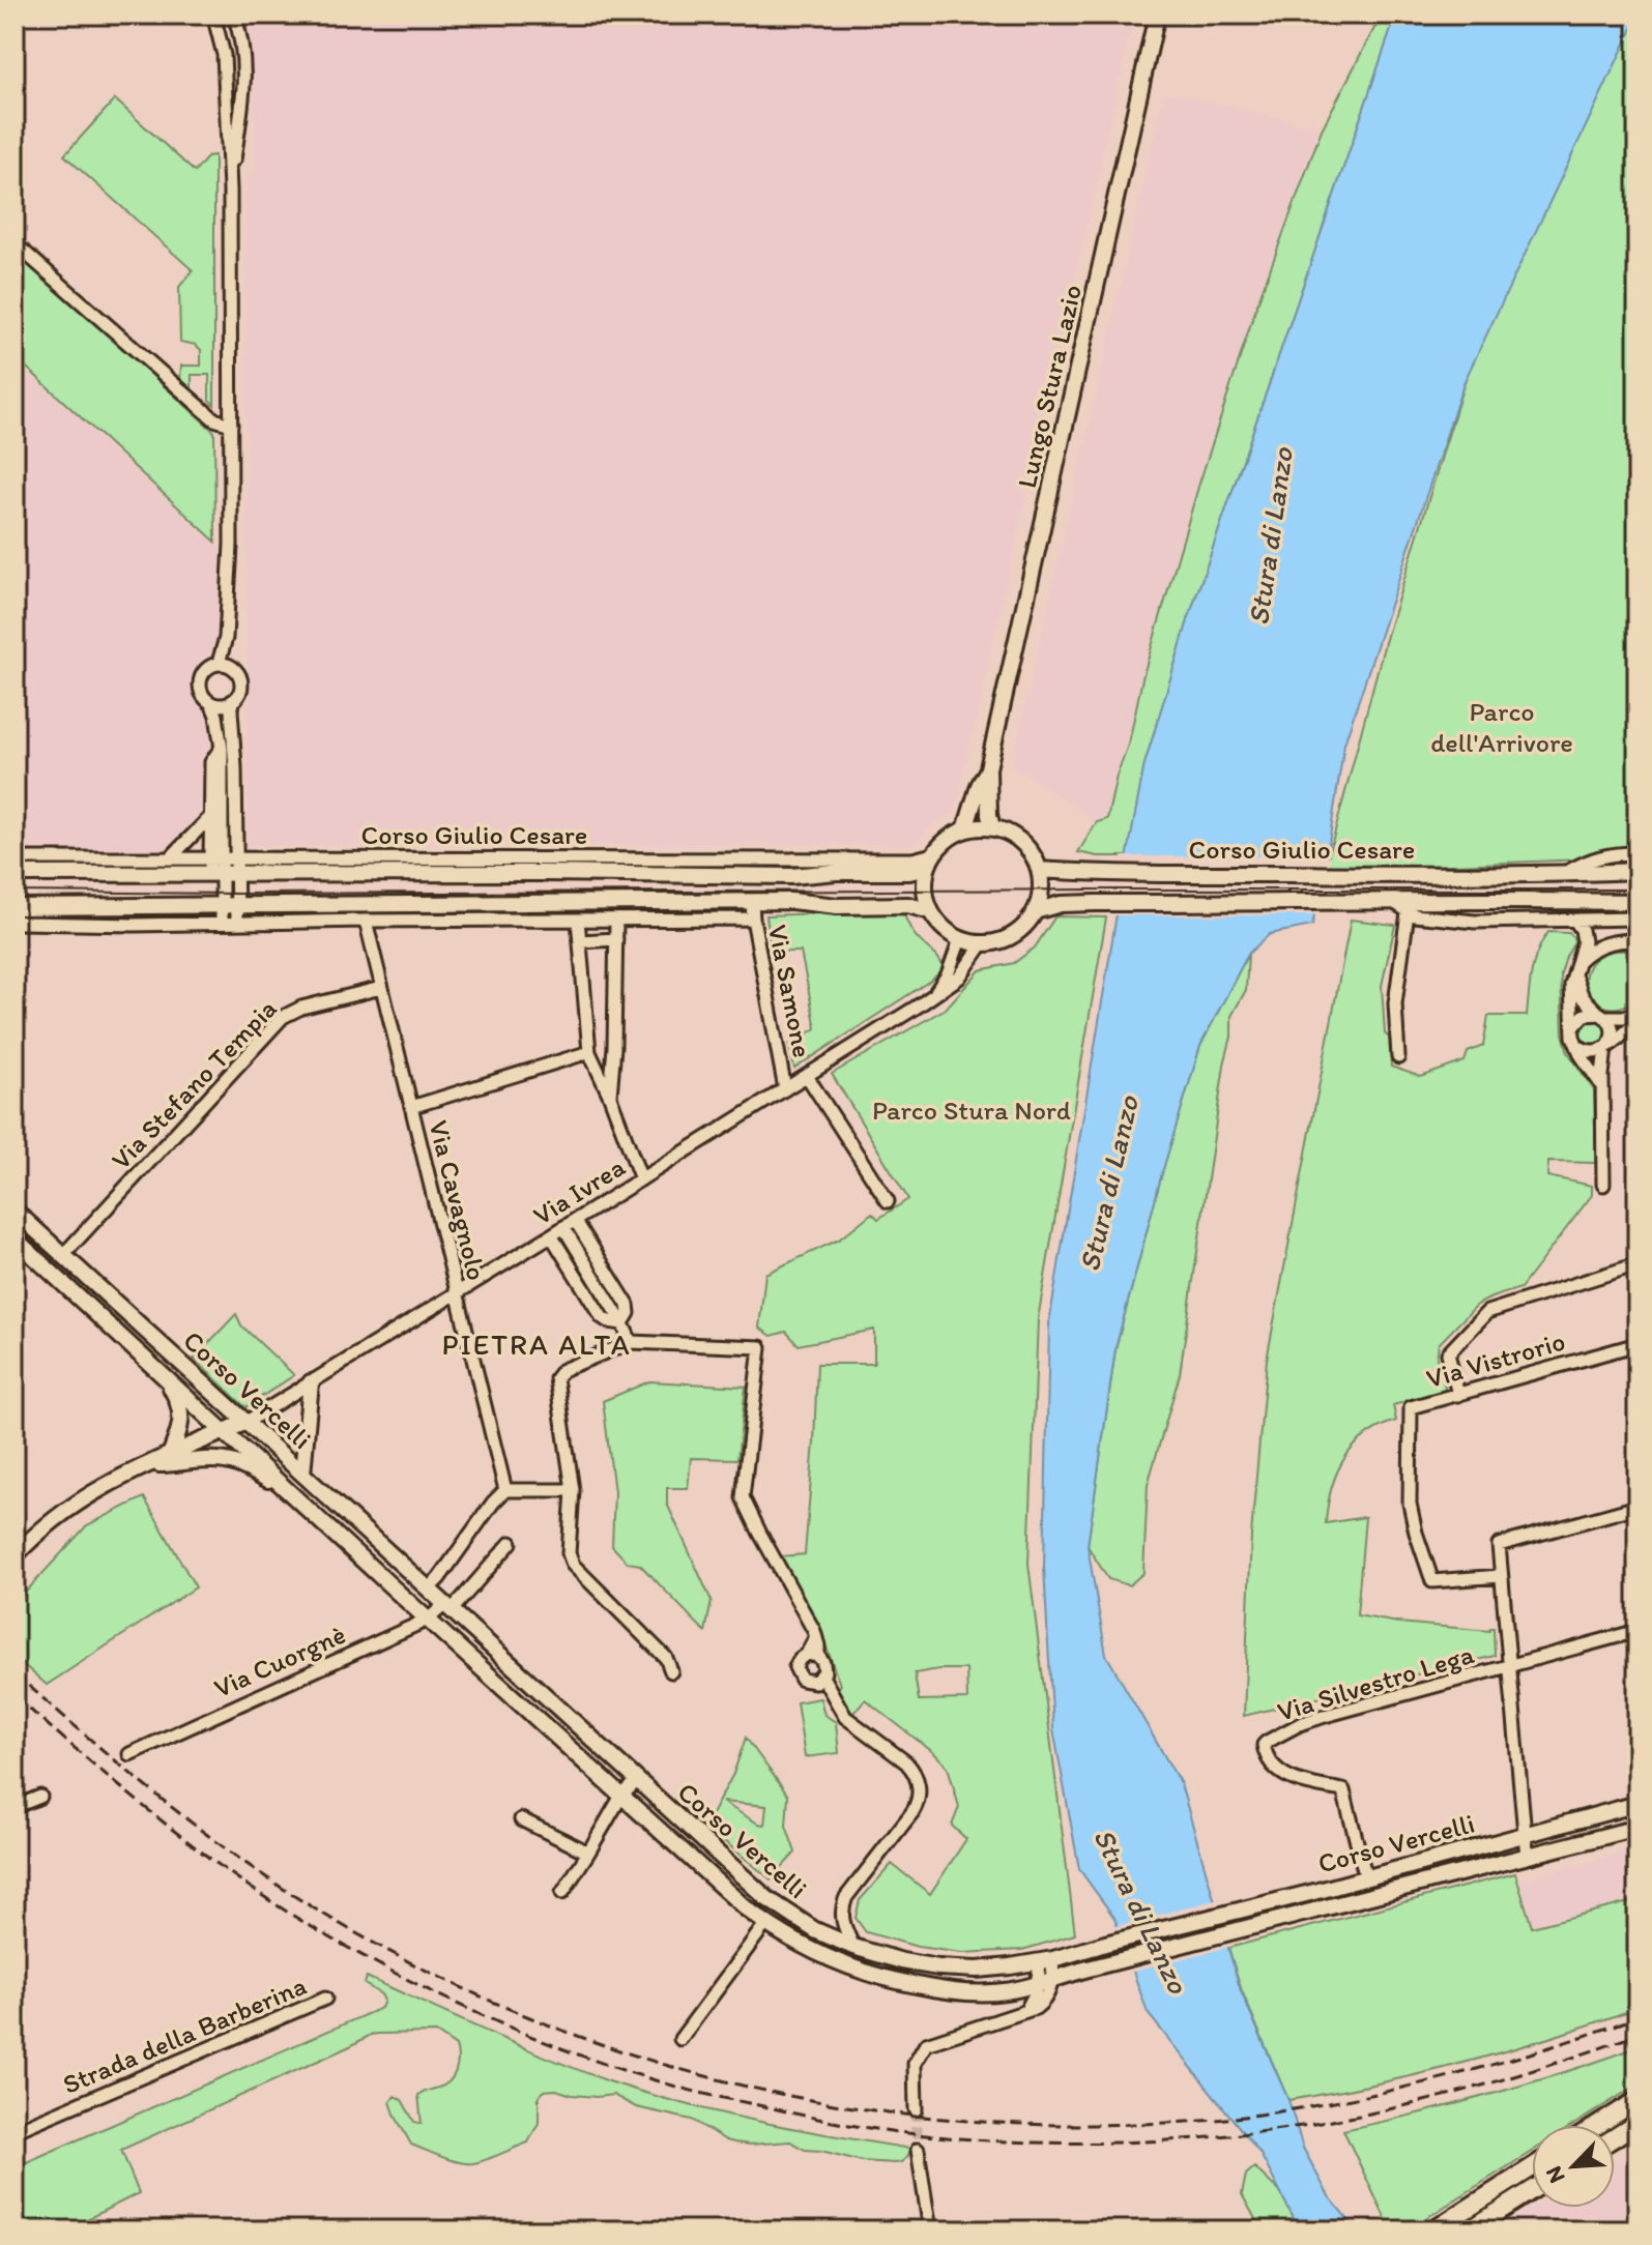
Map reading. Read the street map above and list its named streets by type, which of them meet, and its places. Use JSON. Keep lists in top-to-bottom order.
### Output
{
  "streets": {
    "main road": ["Lungo Stura Lazio", "Corso Giulio Cesare", "Corso Vercelli"],
    "street": [
      "Via Samone",
      "Via Stefano Tempia",
      "Via Ivrea",
      "Via Cavagnolo",
      "Via Vistrorio",
      "Via Cuorgnè",
      "Via Silvestro Lega",
      "Strada della Barberina"
    ]
  },
  "crossings": [
    ["Lungo Stura Lazio", "Corso Giulio Cesare"],
    ["Lungo Stura Lazio", "Via Ivrea"],
    ["Corso Giulio Cesare", "Via Ivrea"],
    ["Via Samone", "Via Ivrea"],
    ["Via Stefano Tempia", "Via Cavagnolo"],
    ["Via Stefano Tempia", "Corso Vercelli"],
    ["Via Ivrea", "Via Cavagnolo"],
    ["Via Ivrea", "Corso Vercelli"],
    ["Corso Vercelli", "Via Cuorgnè"],
    ["Corso Vercelli", "Via Silvestro Lega"]
  ],
  "districts": ["PIETRA ALTA"],
  "water": ["Stura di Lanzo"],
  "parks": ["Parco dell'Arrivore", "Parco Stura Nord"],
  "north": "bottom left"
}
